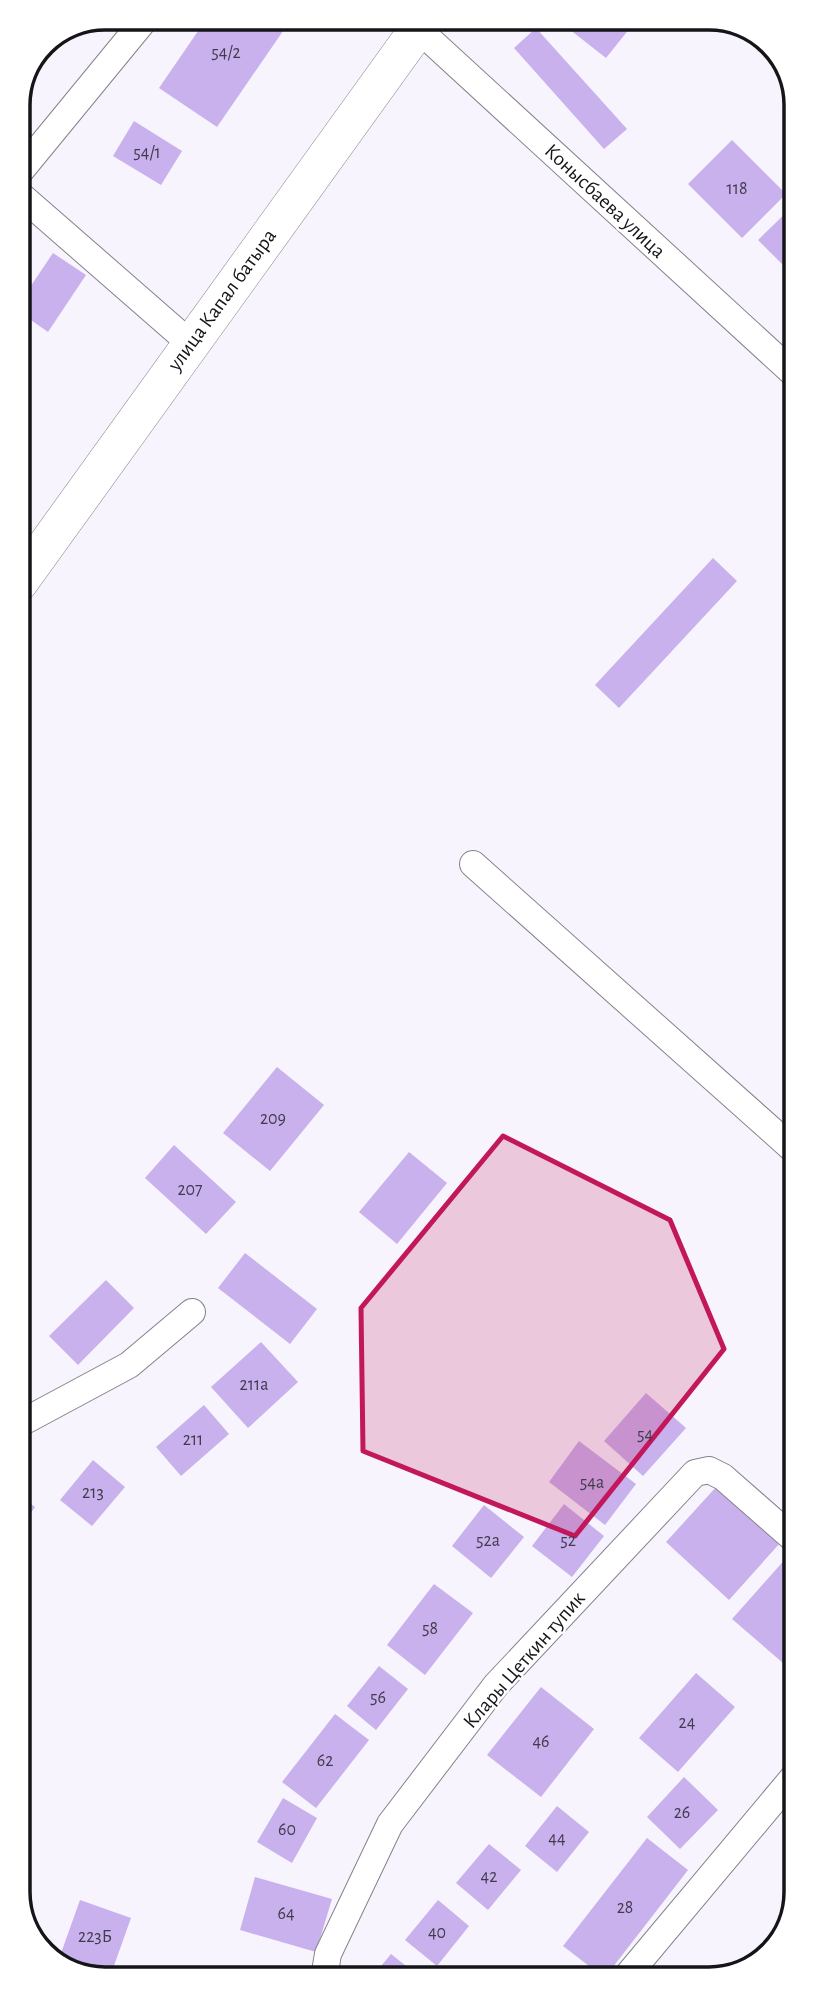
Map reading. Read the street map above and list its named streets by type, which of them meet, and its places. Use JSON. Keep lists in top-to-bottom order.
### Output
{
  "streets": {
    "main road": ["улица Капал батыра"],
    "street": ["Конысбаева улица", "Клары Цеткин тупик"]
  },
  "house_numbers": [
    "54/2",
    "54/1",
    "118",
    "209",
    "207",
    "211а",
    "54",
    "211",
    "54а",
    "213",
    "52а",
    "52",
    "58",
    "56",
    "24",
    "46",
    "62",
    "26",
    "60",
    "44",
    "42",
    "28",
    "64",
    "40",
    "223Б"
  ]
}
